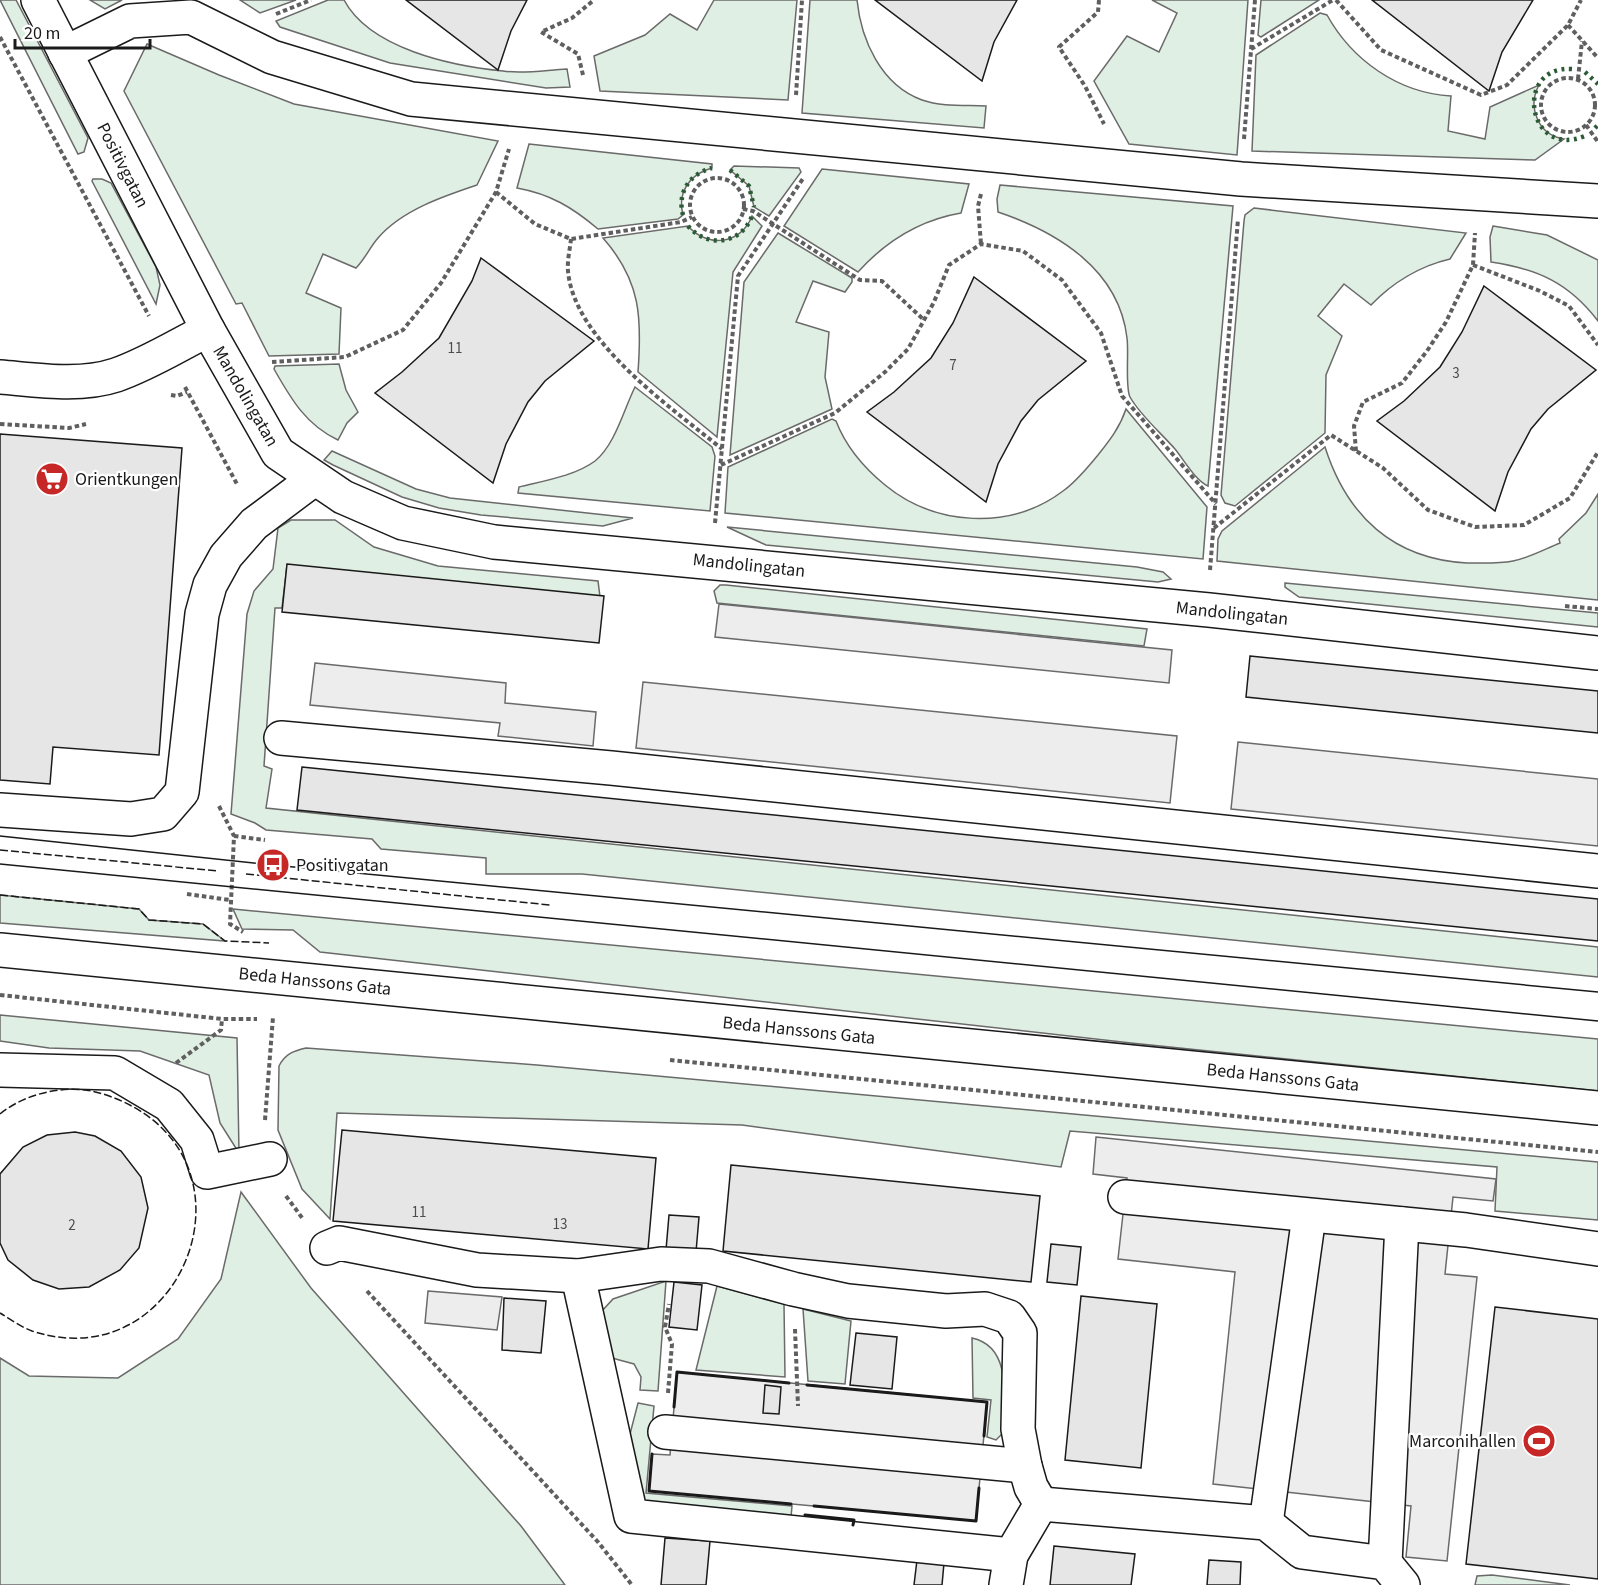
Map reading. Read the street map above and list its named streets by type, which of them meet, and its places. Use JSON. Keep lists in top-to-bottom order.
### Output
{
  "streets": {
    "street": ["Positivgatan", "Mandolingatan", "Beda Hanssons Gata"]
  },
  "crossings": [
    ["Positivgatan", "Mandolingatan"]
  ],
  "places": {
    "supermarket": ["Orientkungen"],
    "bus stop": ["Positivgatan"],
    "sports": ["Marconihallen"]
  },
  "house_numbers": [
    "11",
    "7",
    "3",
    "11",
    "13",
    "2"
  ],
  "scale_bar": "20 m"
}
